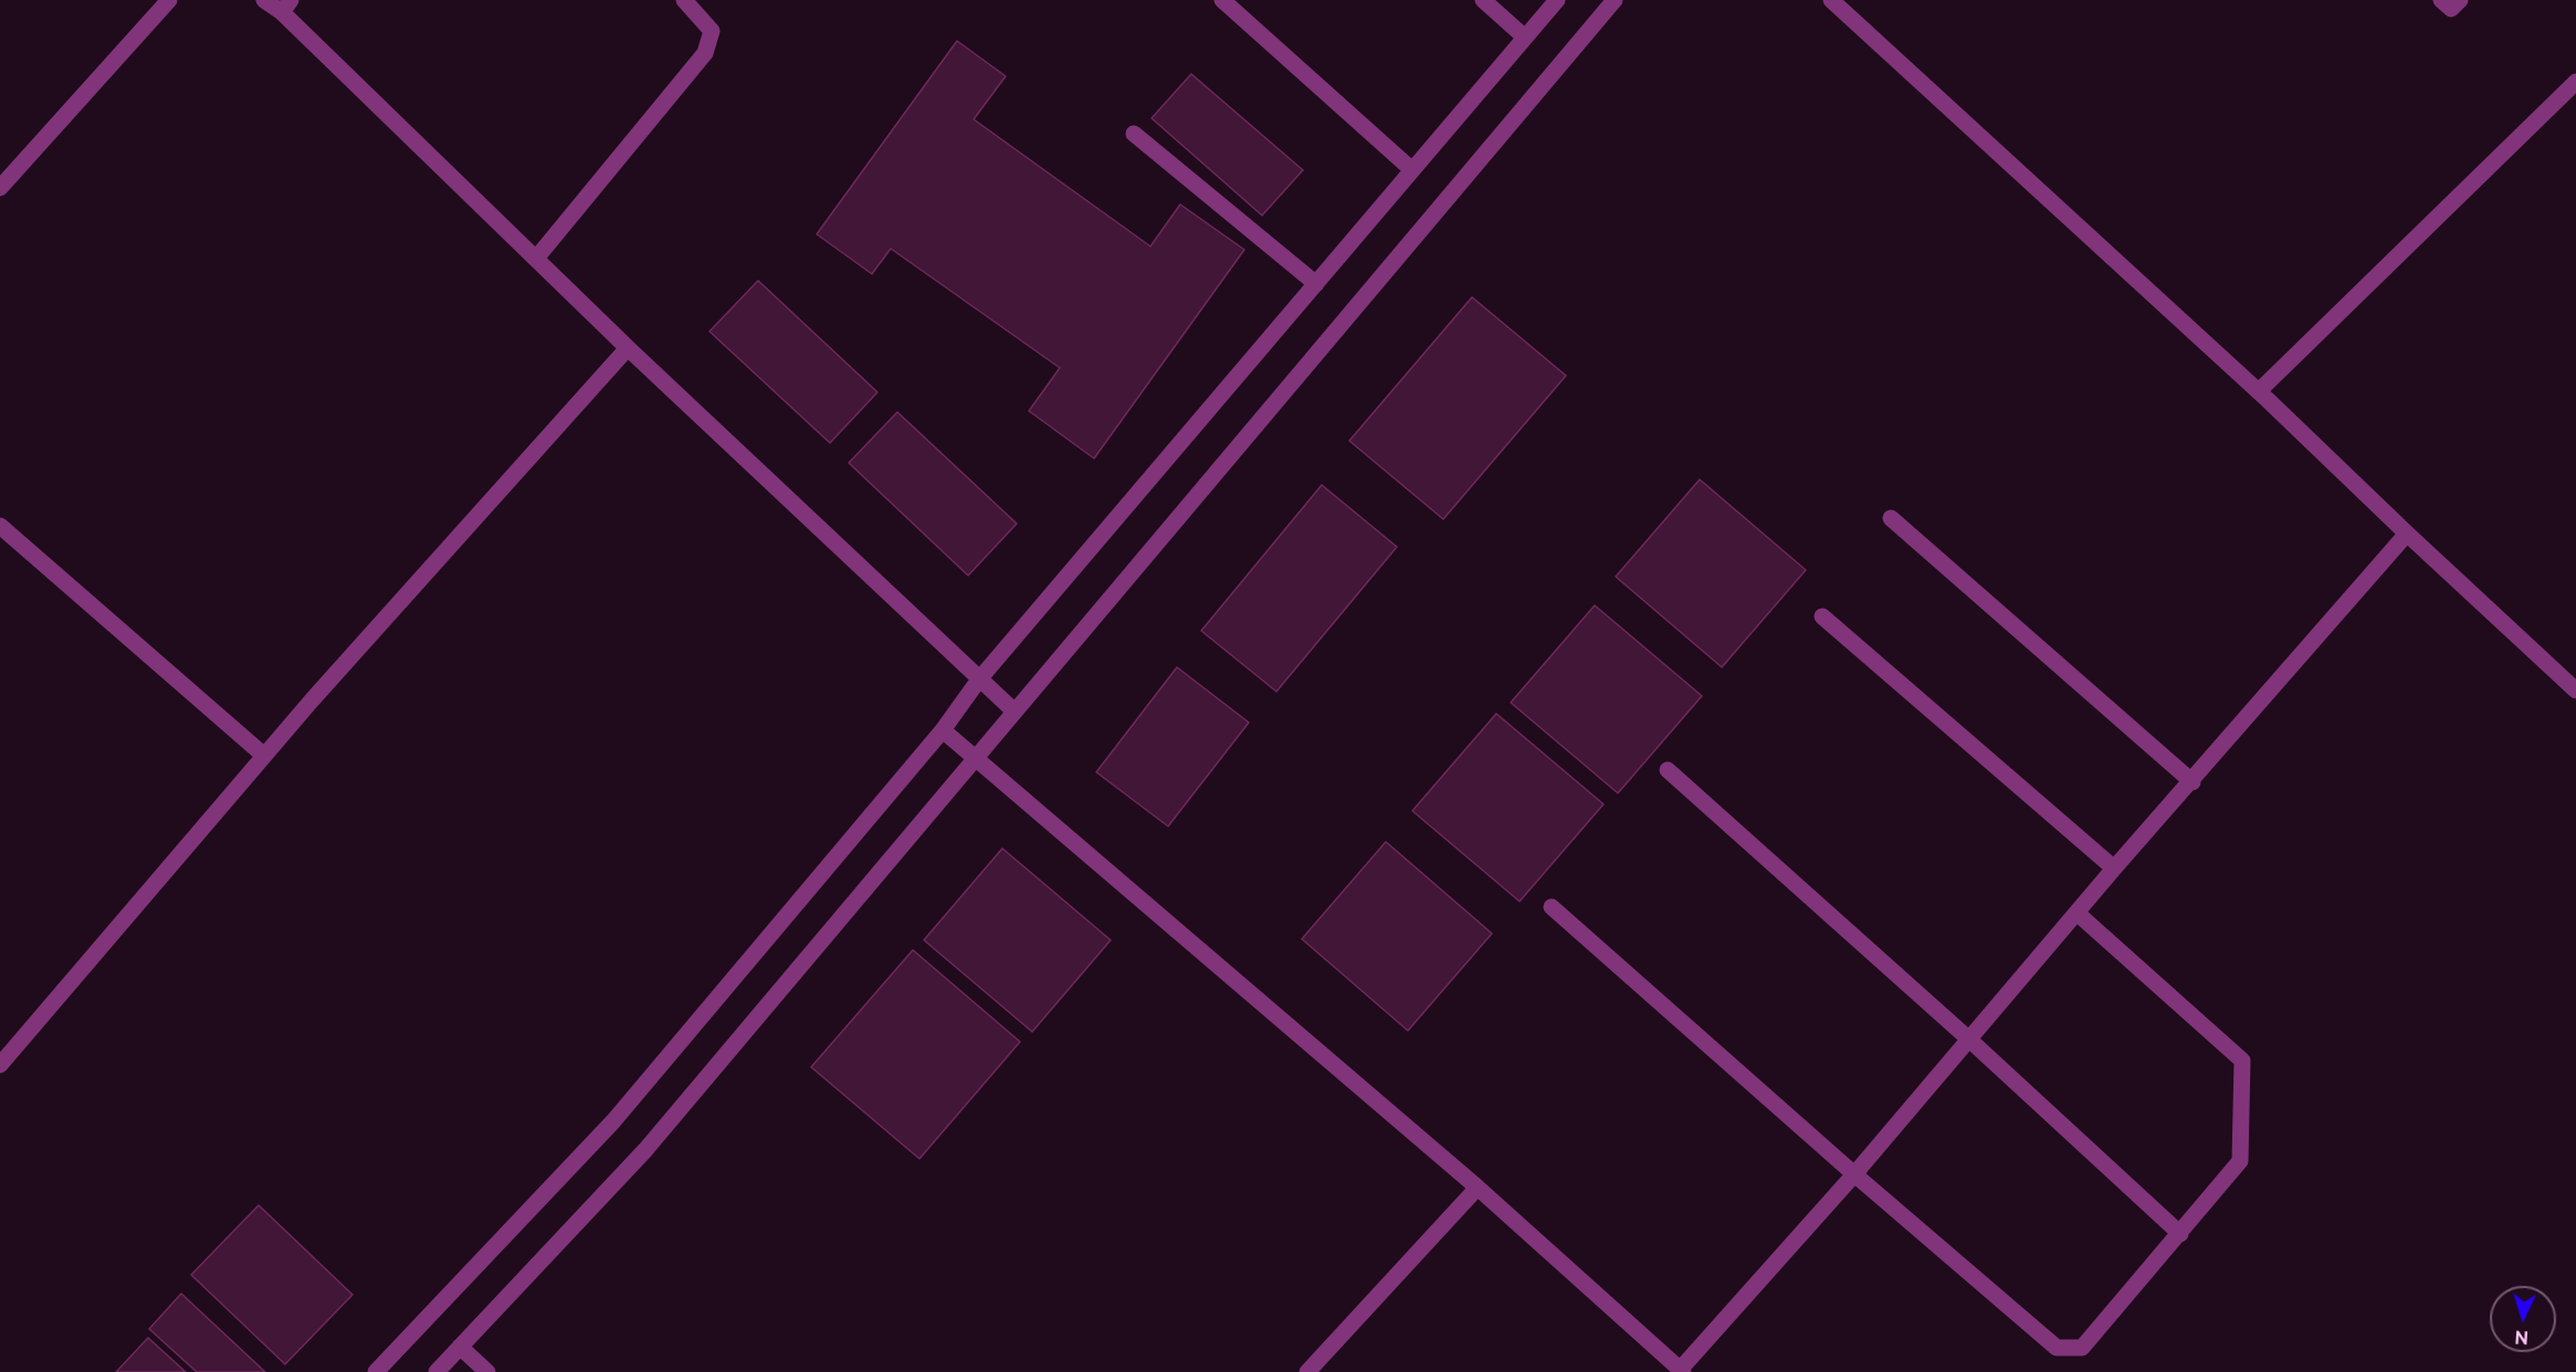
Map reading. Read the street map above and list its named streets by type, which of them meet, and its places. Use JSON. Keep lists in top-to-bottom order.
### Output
{
  "north": "bottom"
}
